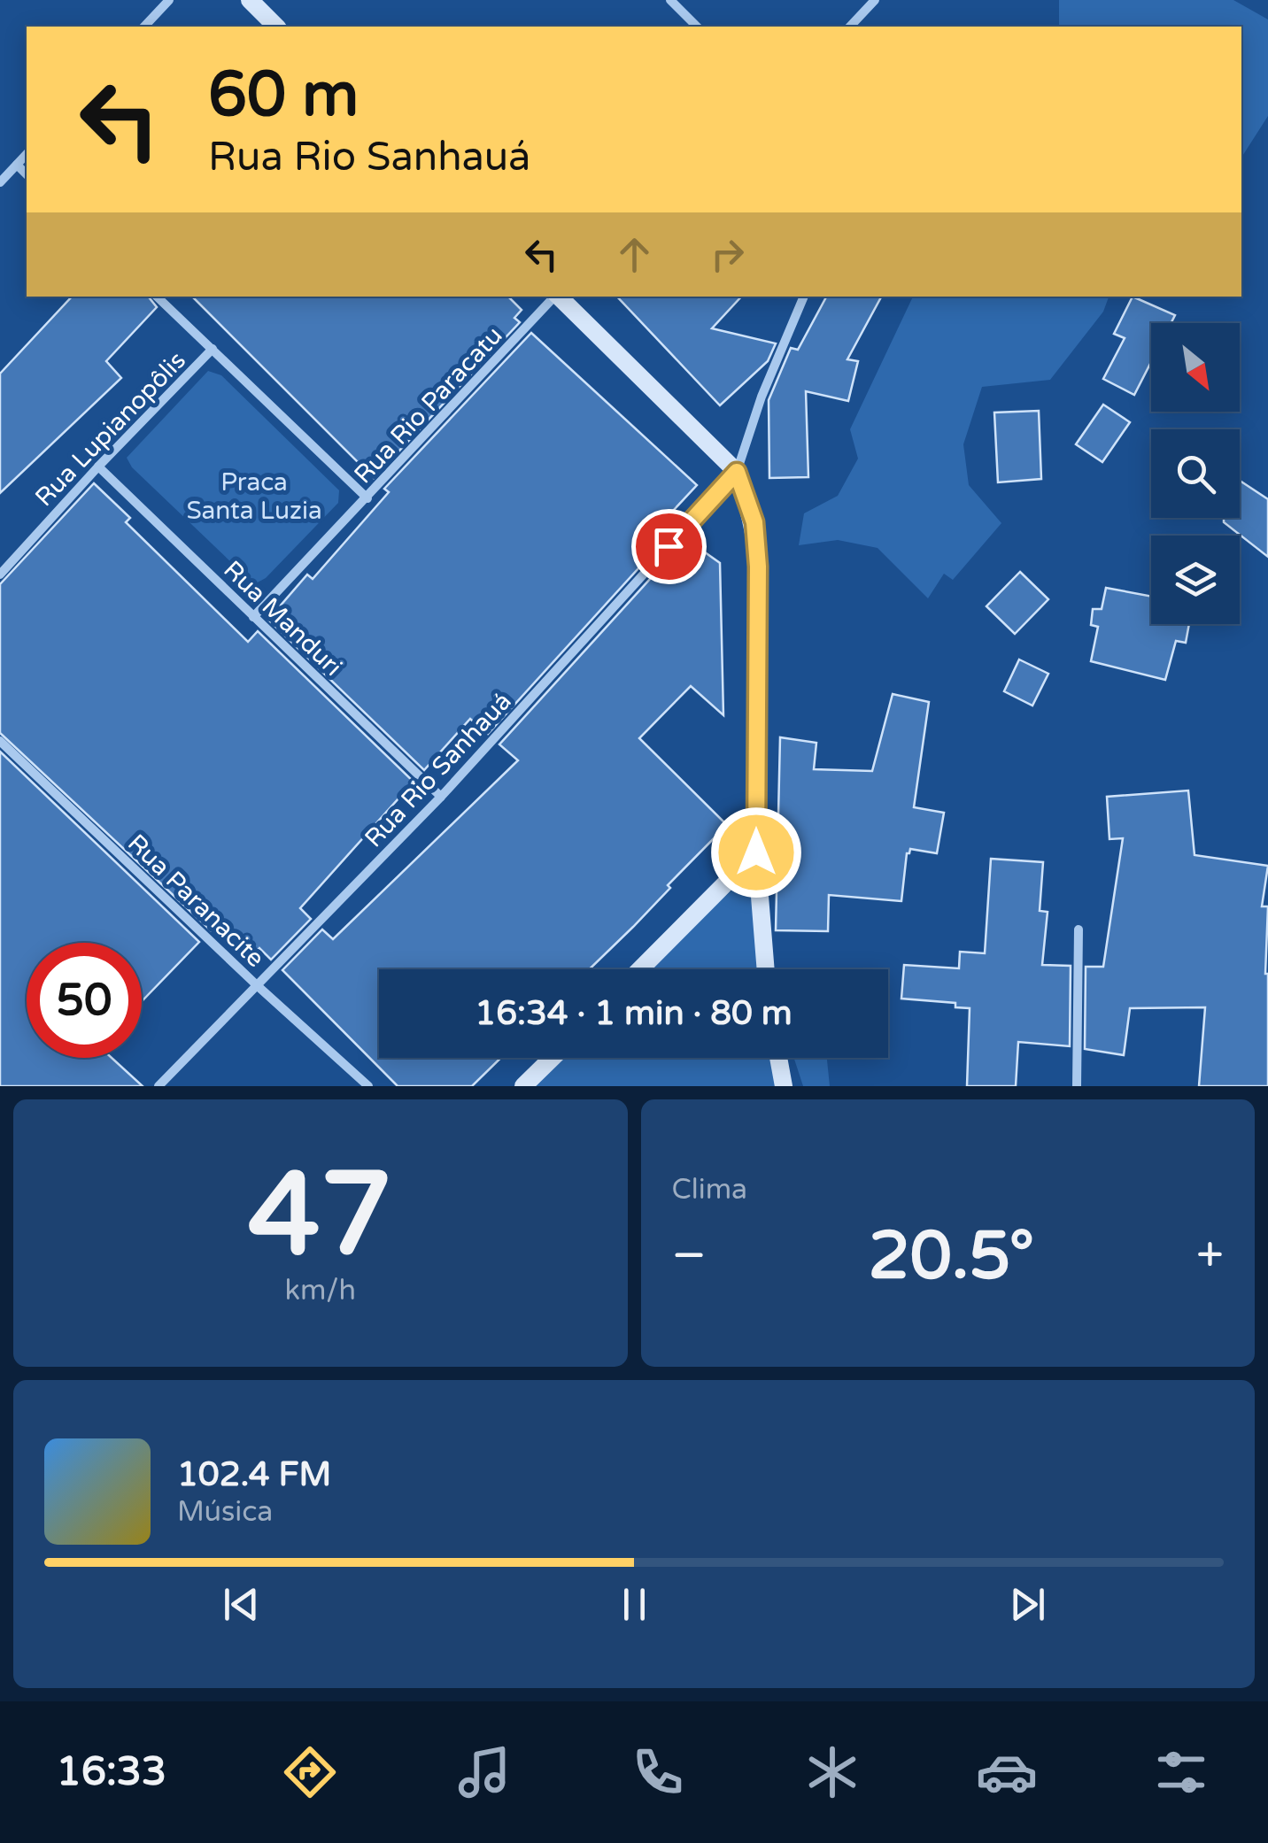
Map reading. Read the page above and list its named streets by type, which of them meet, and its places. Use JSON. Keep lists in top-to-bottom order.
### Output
{
  "streets": {
    "street": [
      "Rua Rio Paracatu",
      "Rua Lupianopôlis",
      "Rua Manduri",
      "Rua Rio Sanhauá",
      "Rua Paranacite"
    ]
  },
  "crossings": [
    ["Rua Rio Paracatu", "Rua Manduri"],
    ["Rua Lupianopôlis", "Rua Manduri"],
    ["Rua Manduri", "Rua Rio Sanhauá"],
    ["Rua Rio Sanhauá", "Rua Paranacite"]
  ],
  "parks": ["Praca Santa Luzia"],
  "north": "bottom right",
  "page": {
    "turn": ["60 m", "Rua Rio Sanhauá"],
    "limit": "50",
    "trip": "16:34 · 1 min · 80 m",
    "tile": [
      ["47", "km/h"],
      "Clima"
    ],
    "heat": ["−", "20.5°", "+"],
    "song": ["102.4 FM", "Música"],
    "tabs": "16:33"
  }
}
